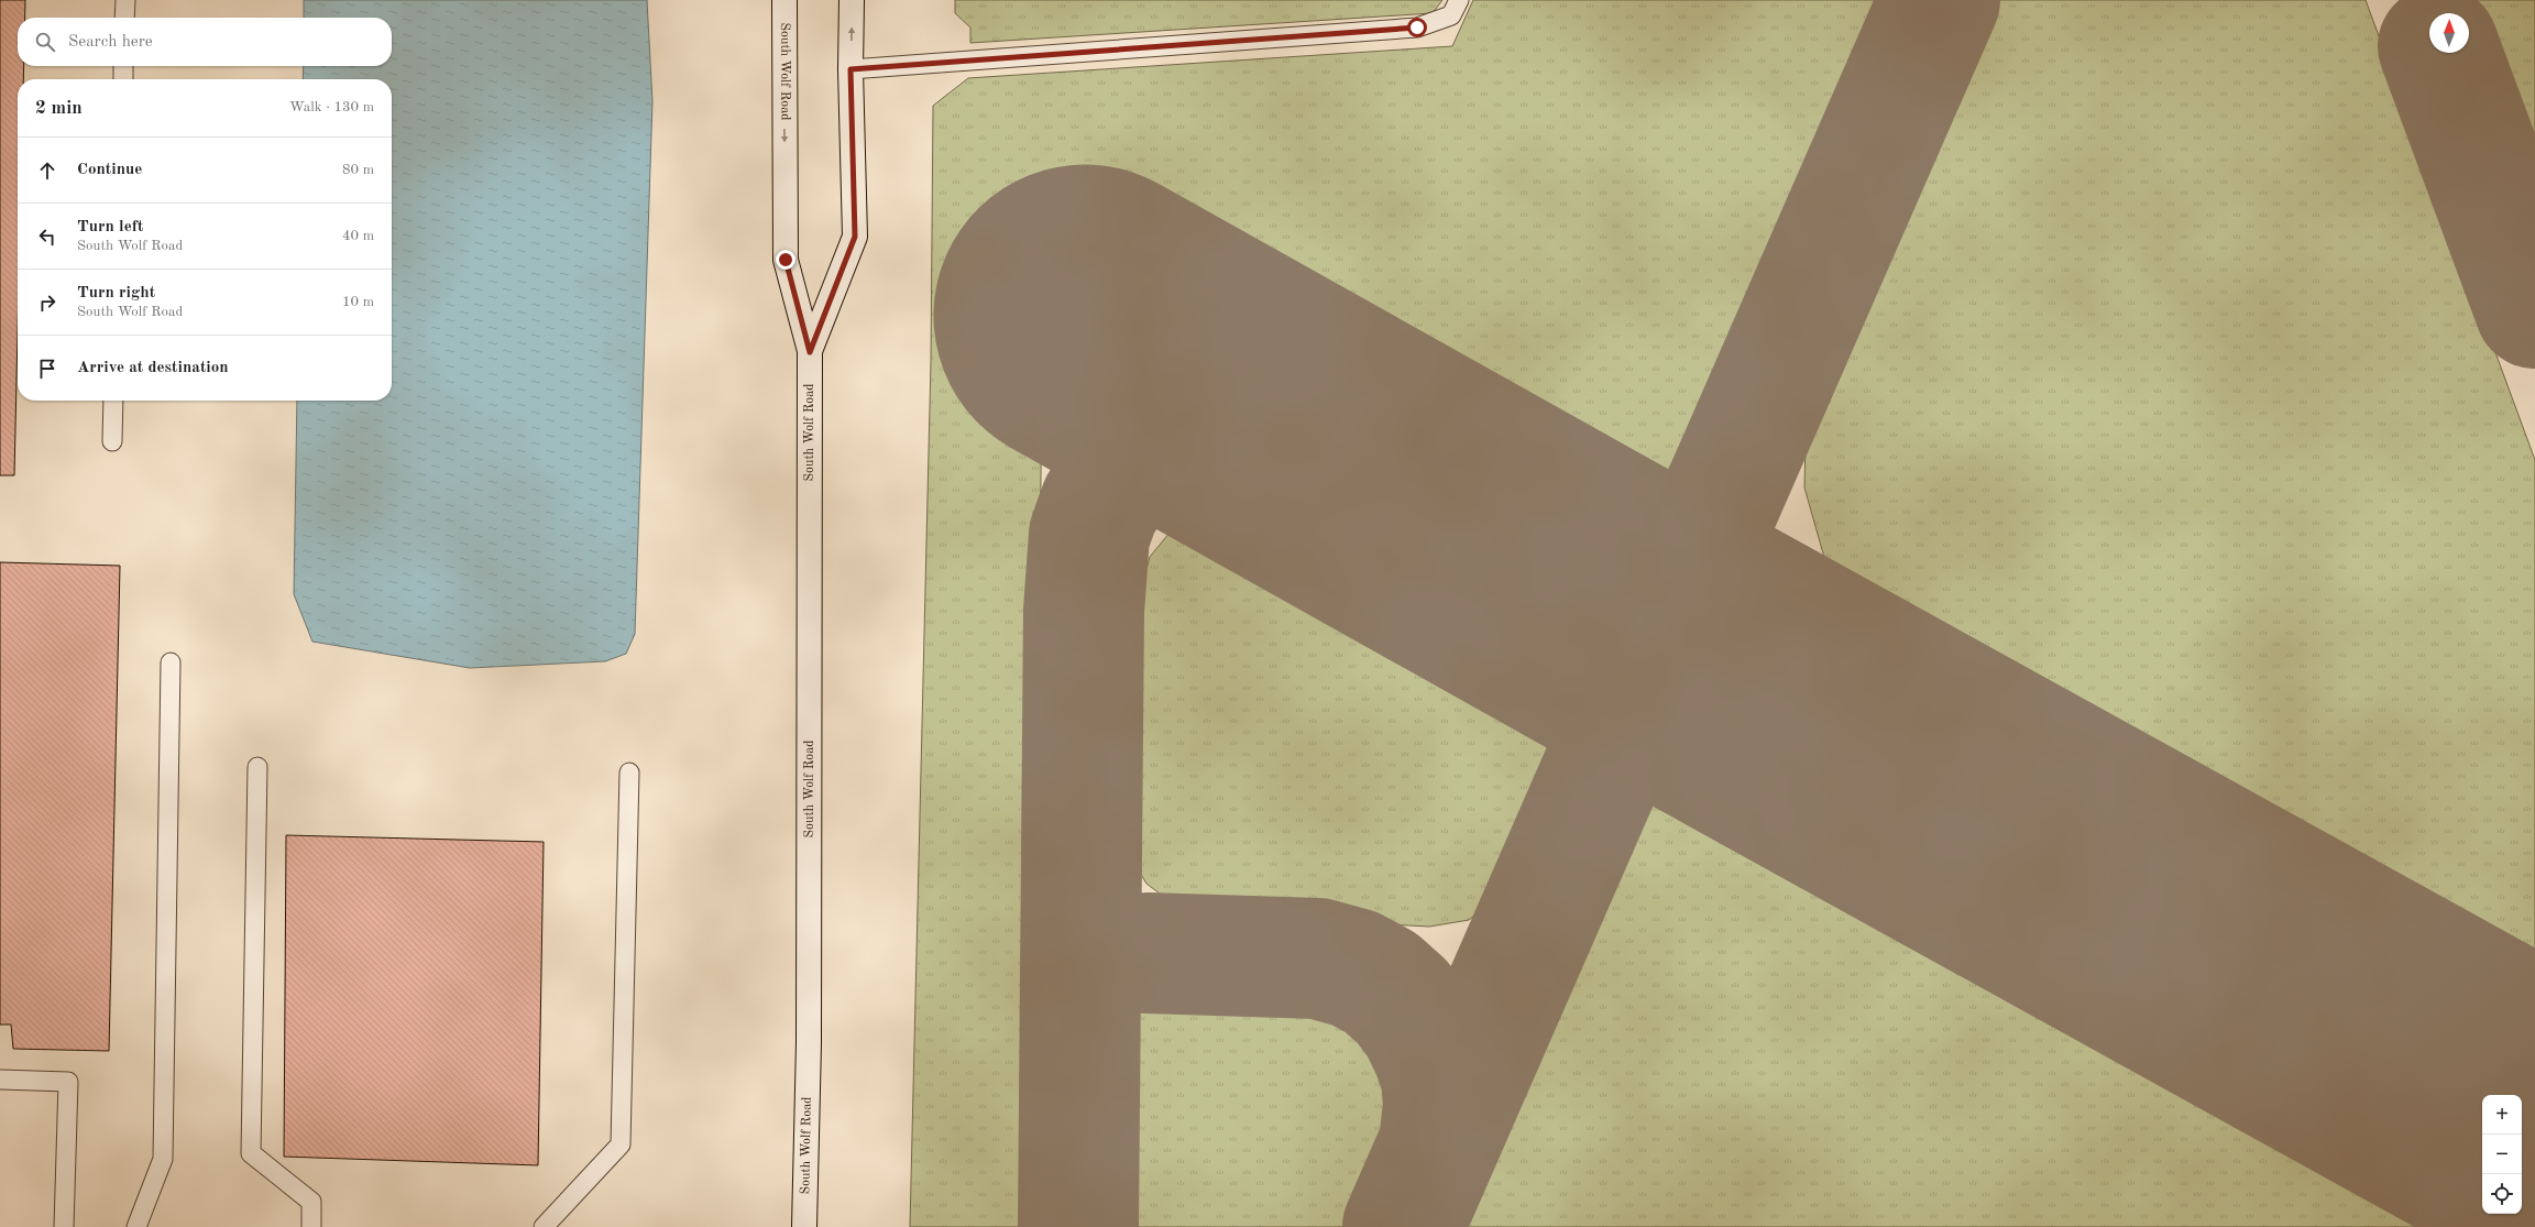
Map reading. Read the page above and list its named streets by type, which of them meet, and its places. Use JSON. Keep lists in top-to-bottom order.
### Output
{
  "streets": {
    "main road": ["South Wolf Road"]
  },
  "north": "top",
  "page": {
    "search": "Search here",
    "heading": ["2 min", "Walk · 130 m"],
    "list": [
      ["Continue", "80 m"],
      ["Turn left", "South Wolf Road", "40 m"],
      ["Turn right", "South Wolf Road", "10 m"],
      "Arrive at destination"
    ],
    "map_buttons": ["+", "−"]
  }
}
